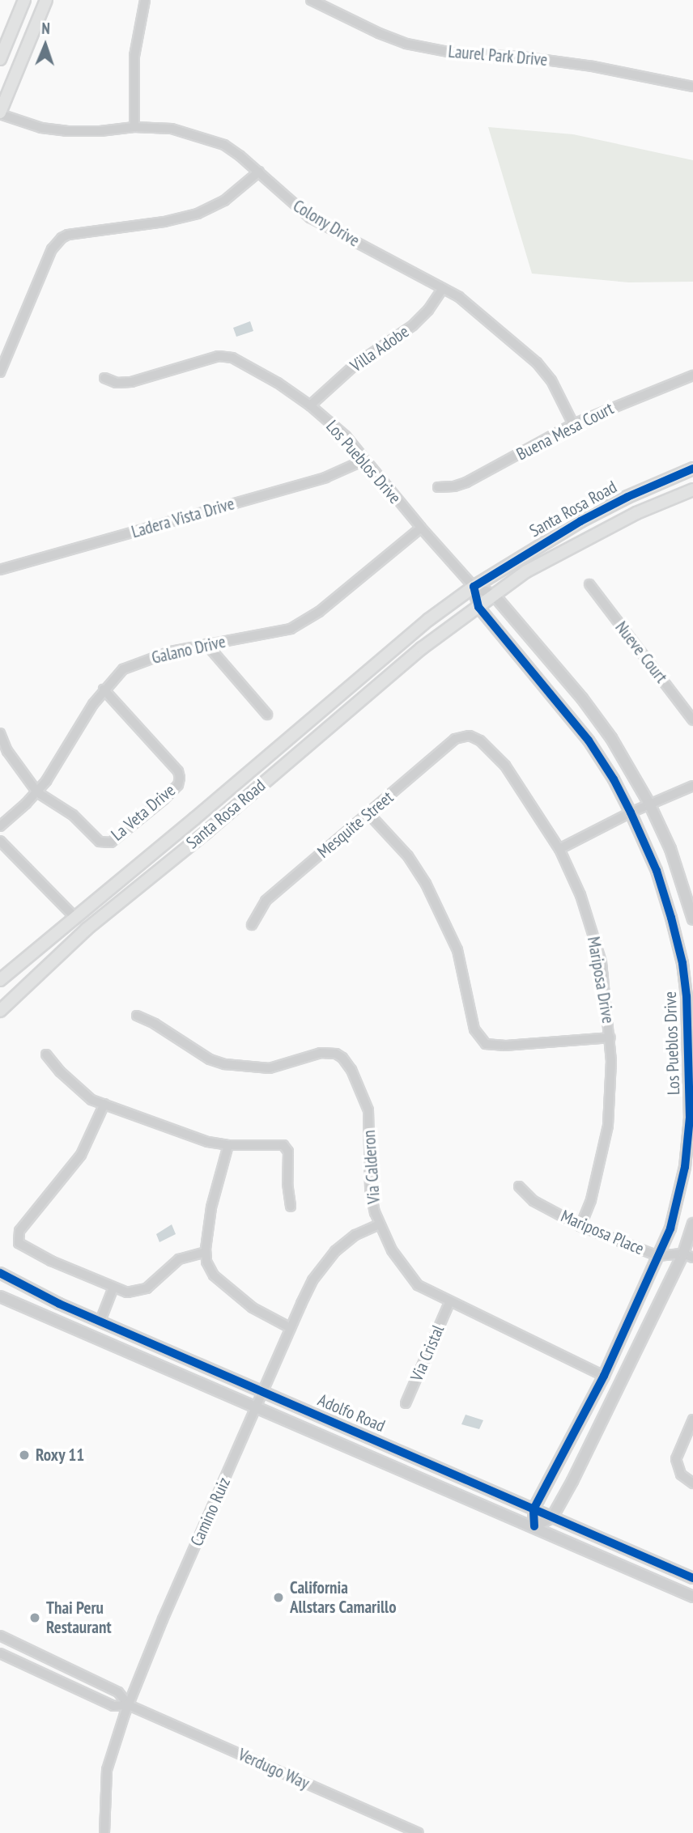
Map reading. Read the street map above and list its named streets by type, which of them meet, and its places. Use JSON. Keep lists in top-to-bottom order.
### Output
{
  "streets": {
    "main road": ["Santa Rosa Road"],
    "street": [
      "Laurel Park Drive",
      "Colony Drive",
      "Villa Adobe",
      "Buena Mesa Court",
      "Los Pueblos Drive",
      "Ladera Vista Drive",
      "Galano Drive",
      "Nueve Court",
      "La Veta Drive",
      "Mesquite Street",
      "Mariposa Drive",
      "Via Calderon",
      "Mariposa Place",
      "Via Cristal",
      "Adolfo Road",
      "Camino Ruiz",
      "Verdugo Way"
    ]
  },
  "crossings": [
    ["Colony Drive", "Villa Adobe"],
    ["Colony Drive", "Buena Mesa Court"],
    ["Villa Adobe", "Los Pueblos Drive"],
    ["Los Pueblos Drive", "Santa Rosa Road"],
    ["Los Pueblos Drive", "Ladera Vista Drive"],
    ["Los Pueblos Drive", "Galano Drive"],
    ["Los Pueblos Drive", "Via Calderon"],
    ["Los Pueblos Drive", "Mariposa Place"],
    ["Los Pueblos Drive", "Adolfo Road"],
    ["Galano Drive", "La Veta Drive"],
    ["Mesquite Street", "Mariposa Drive"],
    ["Mariposa Drive", "Mariposa Place"],
    ["Via Calderon", "Via Cristal"],
    ["Via Calderon", "Camino Ruiz"],
    ["Adolfo Road", "Camino Ruiz"],
    ["Camino Ruiz", "Verdugo Way"]
  ],
  "places": ["Roxy 11", "California Allstars Camarillo", "Thai Peru Restaurant"],
  "north": "top"
}
